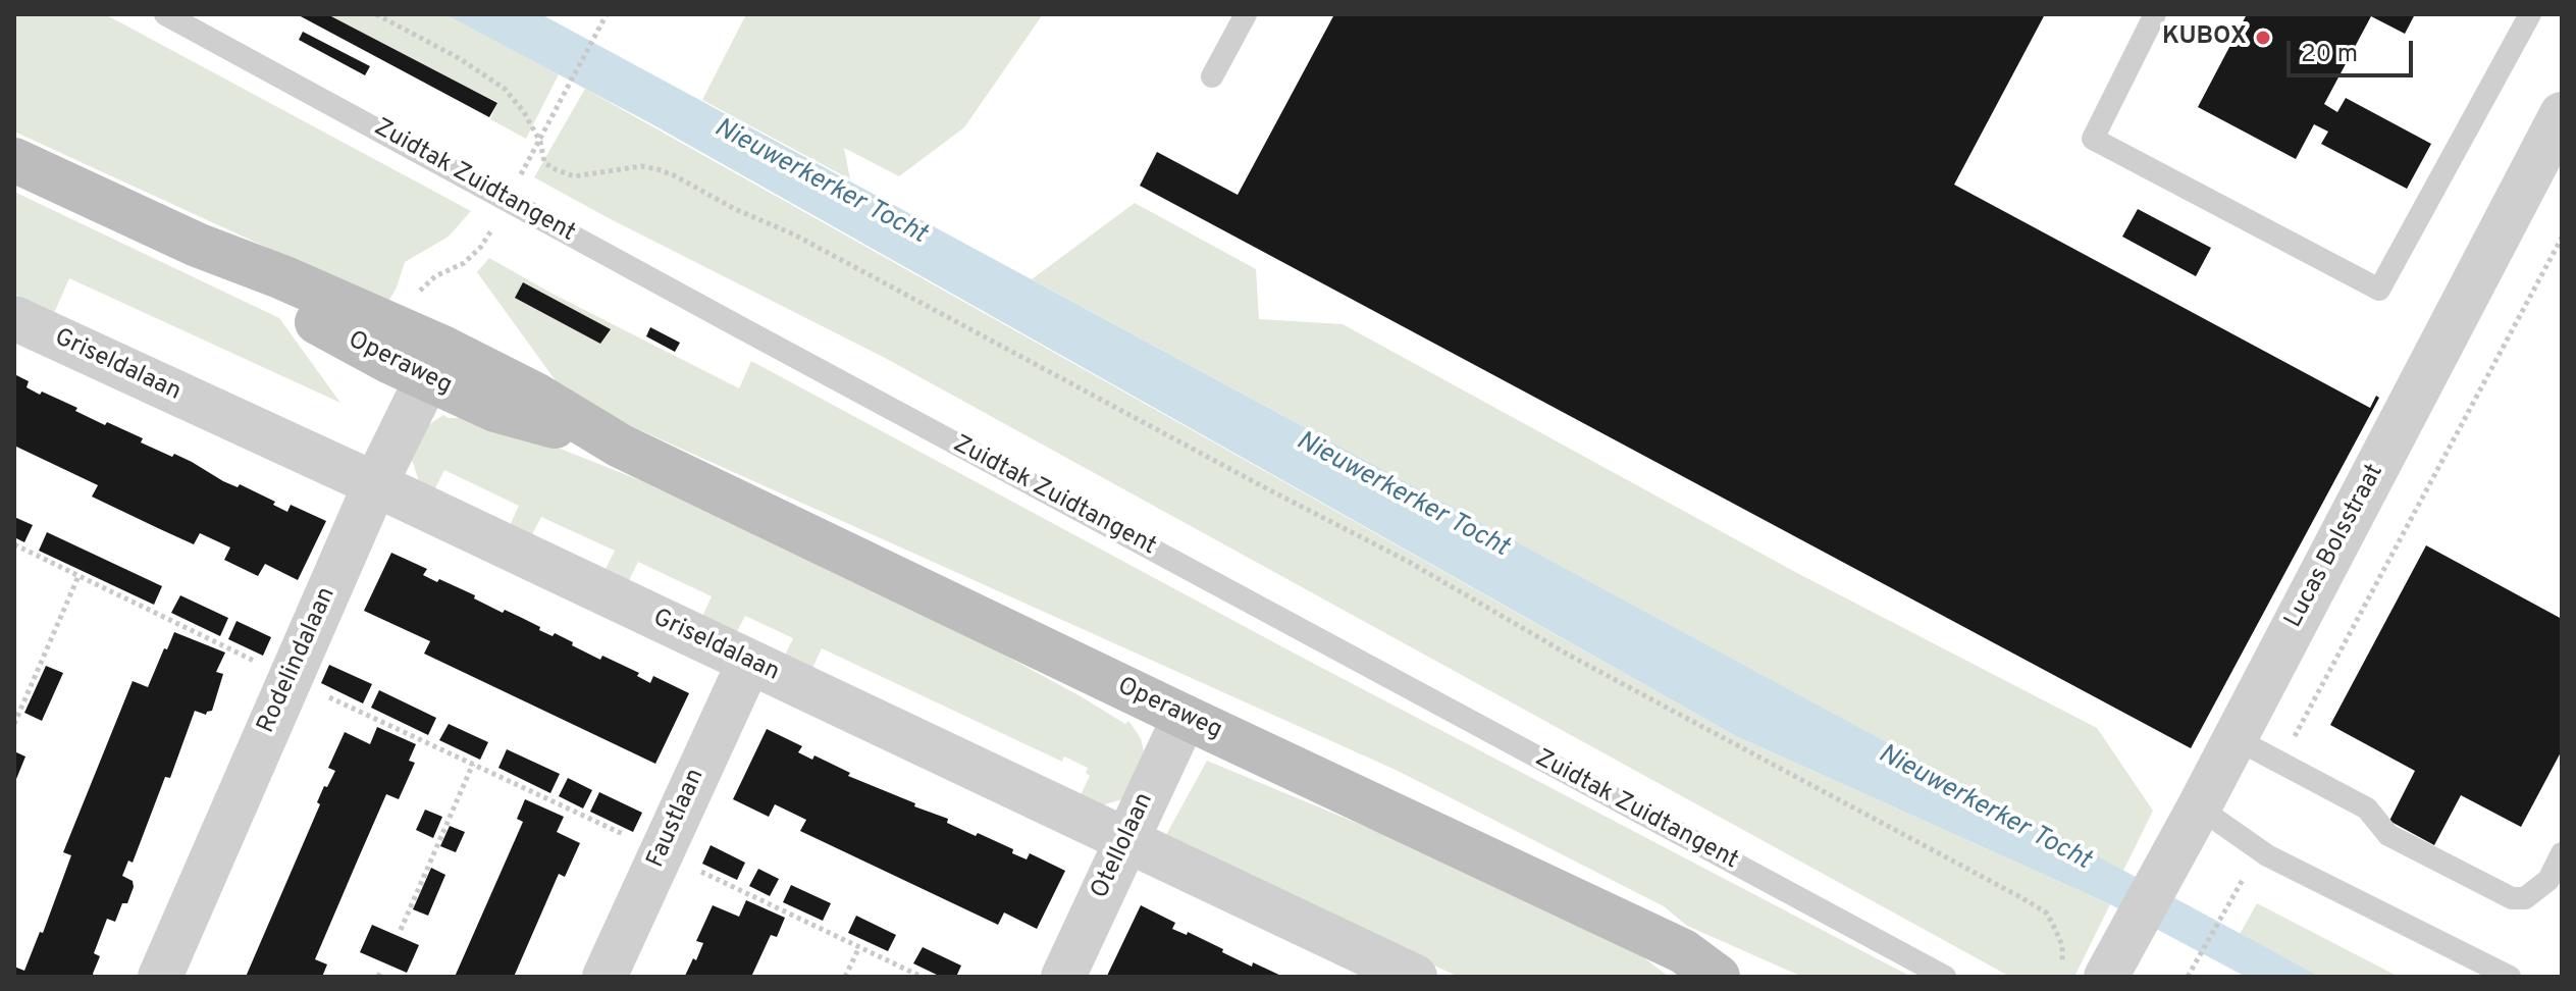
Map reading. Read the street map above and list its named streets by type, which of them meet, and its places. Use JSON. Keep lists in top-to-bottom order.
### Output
{
  "streets": {
    "main road": ["Operaweg"],
    "street": [
      "Griseldalaan",
      "Lucas Bolsstraat",
      "Rodelindalaan",
      "Faustlaan",
      "Otellolaan"
    ],
    "lane": ["Zuidtak Zuidtangent"]
  },
  "crossings": [
    ["Operaweg", "Rodelindalaan"],
    ["Operaweg", "Otellolaan"],
    ["Griseldalaan", "Rodelindalaan"],
    ["Griseldalaan", "Faustlaan"],
    ["Griseldalaan", "Otellolaan"]
  ],
  "water": ["Nieuwerkerker Tocht"],
  "places": ["KUBOX"],
  "scale_bar": "20 m"
}
